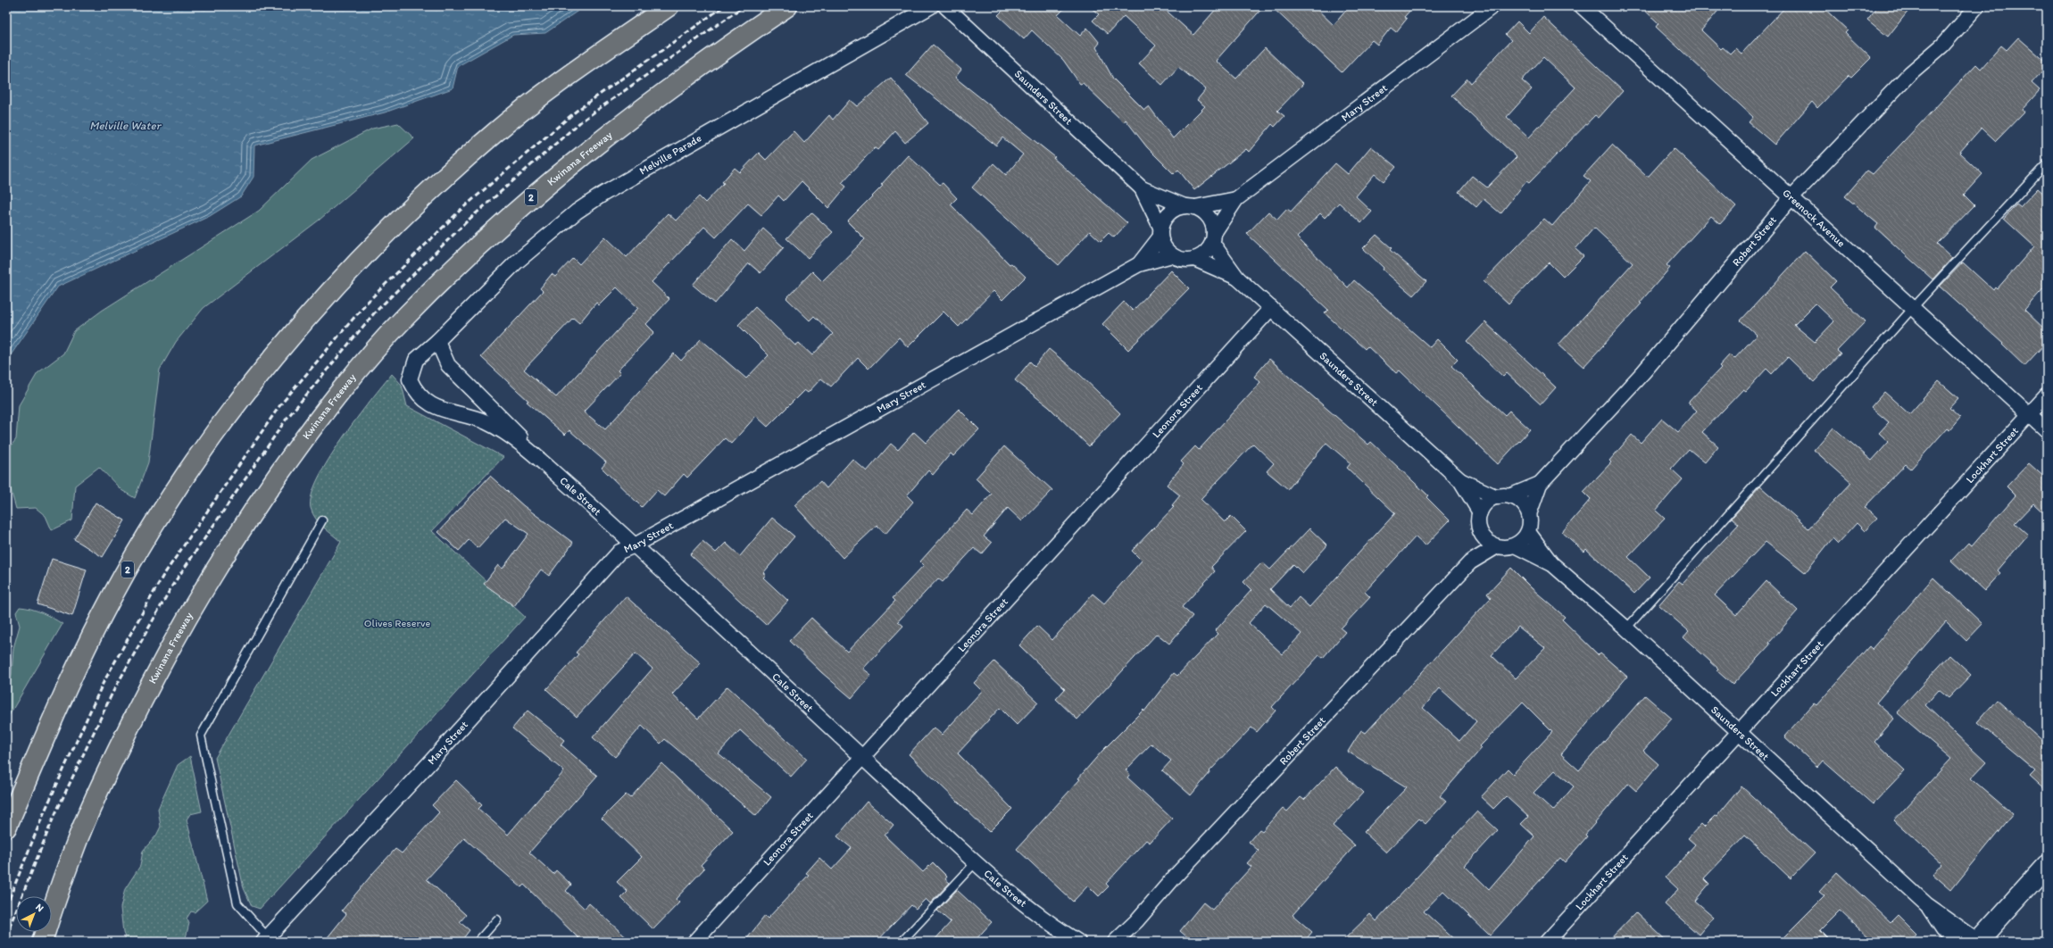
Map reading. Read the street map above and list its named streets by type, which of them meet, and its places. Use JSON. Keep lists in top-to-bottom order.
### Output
{
  "streets": {
    "highway": ["Kwinana Freeway", "2"],
    "street": [
      "Saunders Street",
      "Mary Street",
      "Melville Parade",
      "Greenock Avenue",
      "Robert Street",
      "Leonora Street",
      "Lockhart Street",
      "Cale Street"
    ]
  },
  "crossings": [
    ["Saunders Street", "Mary Street"],
    ["Saunders Street", "Robert Street"],
    ["Saunders Street", "Leonora Street"],
    ["Saunders Street", "Lockhart Street"],
    ["Mary Street", "Cale Street"],
    ["Melville Parade", "Cale Street"],
    ["Greenock Avenue", "Robert Street"],
    ["Greenock Avenue", "Lockhart Street"],
    ["Leonora Street", "Cale Street"]
  ],
  "water": ["Melville Water"],
  "parks": ["Olives Reserve"],
  "north": "top right"
}
